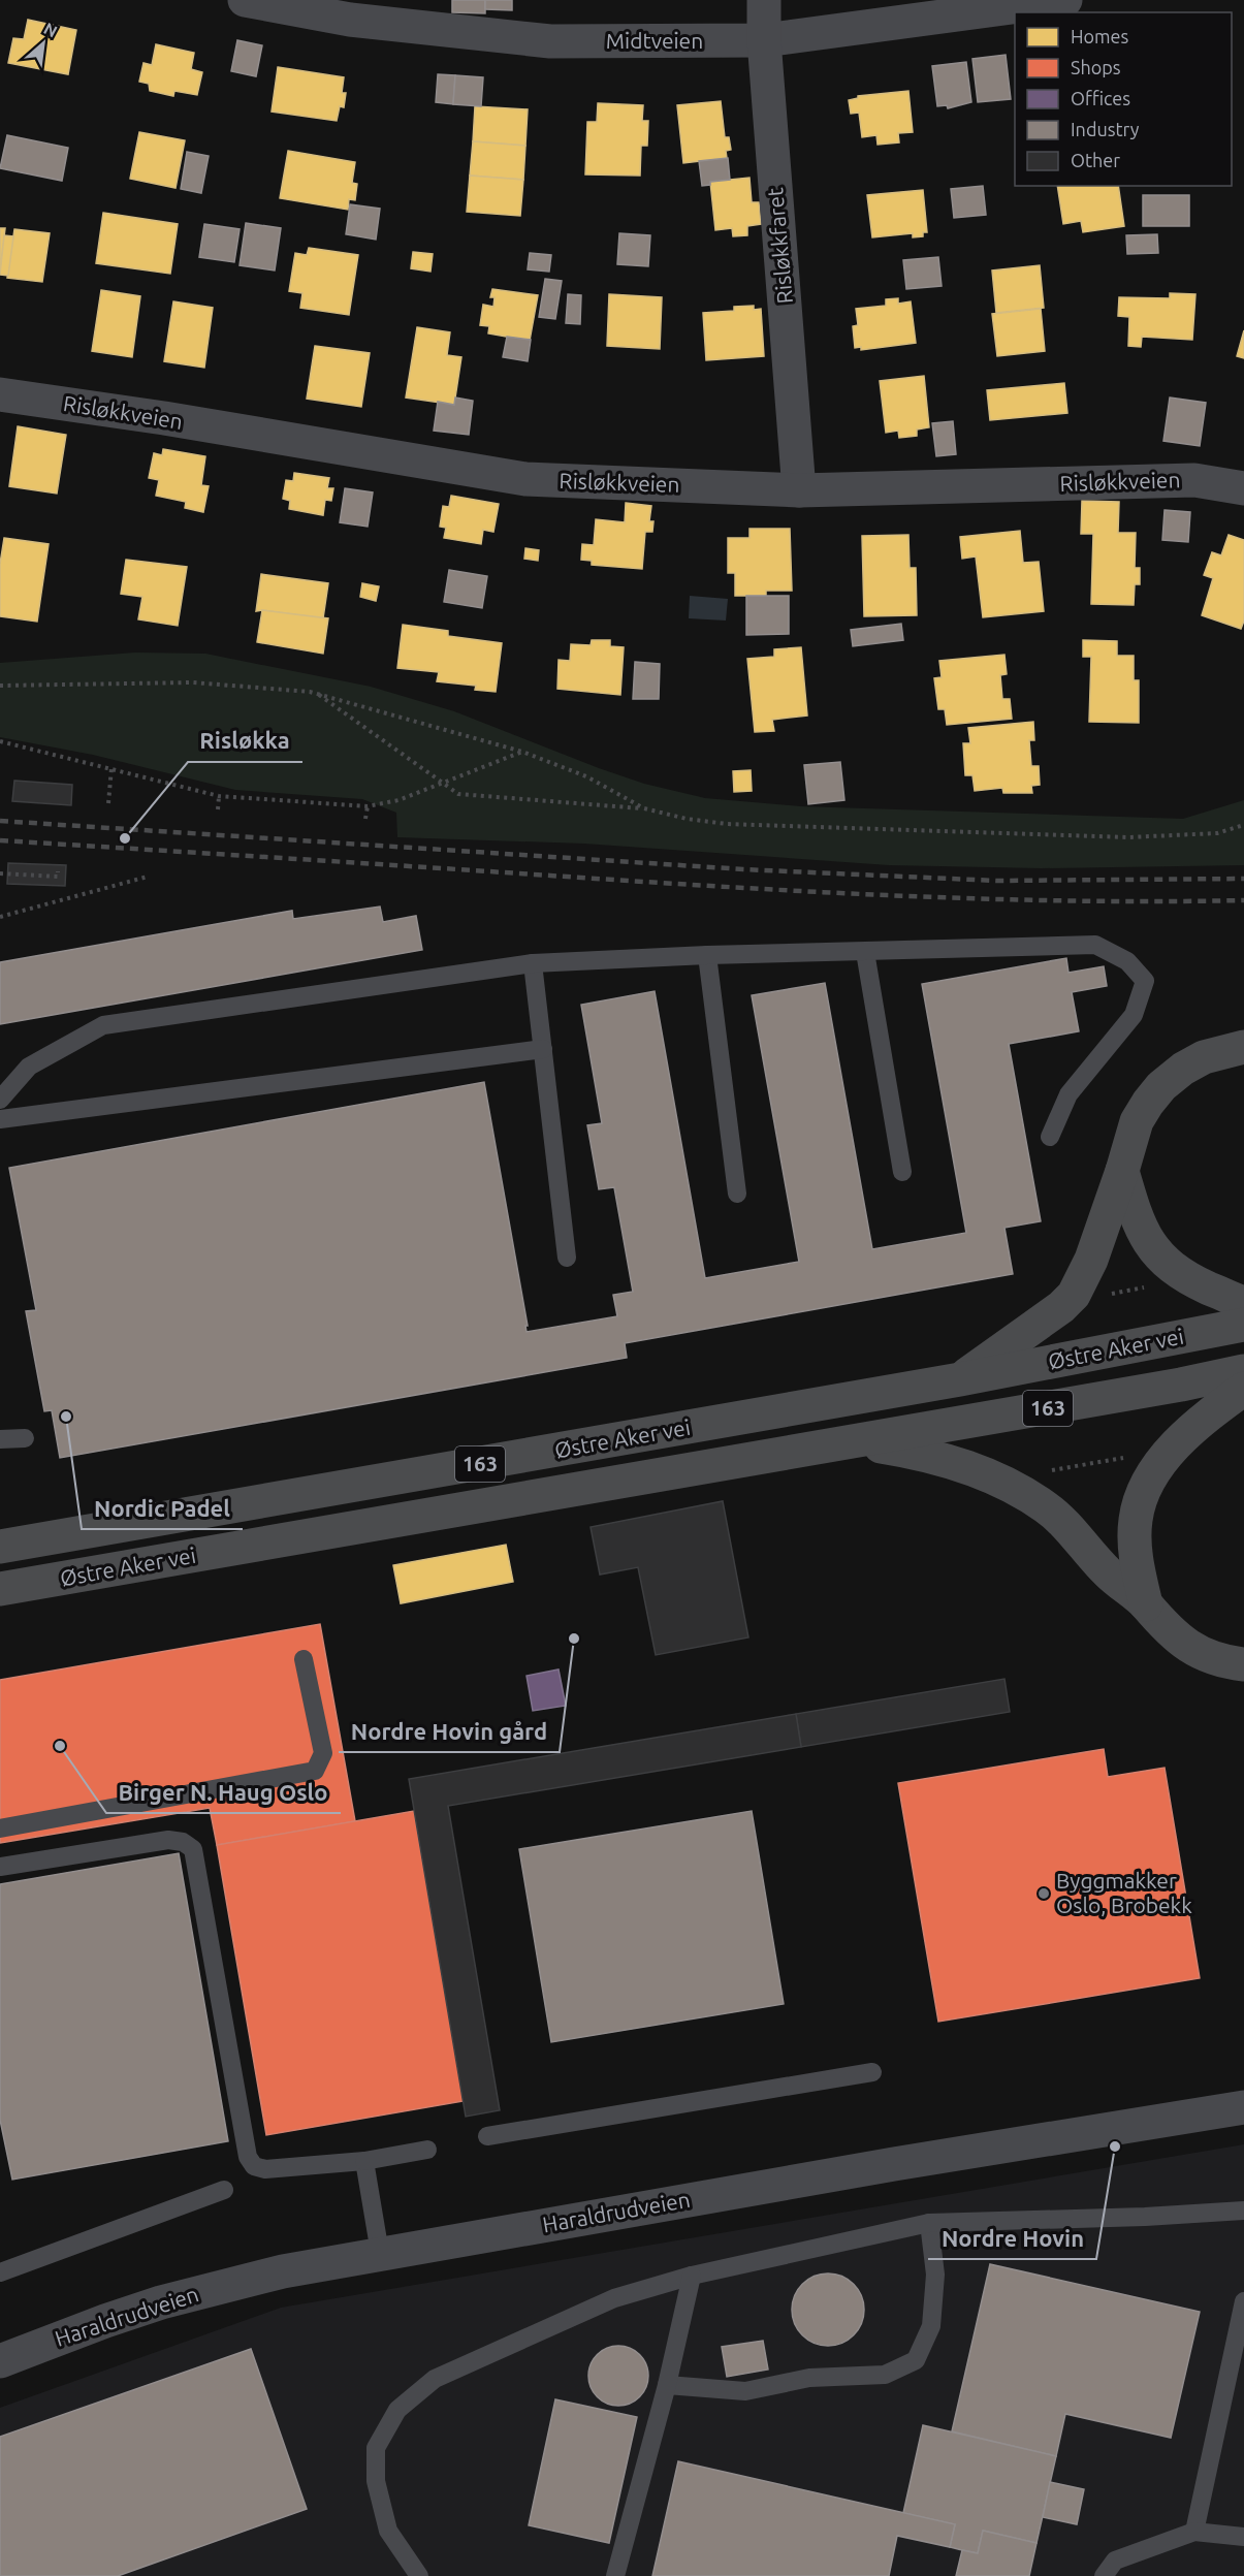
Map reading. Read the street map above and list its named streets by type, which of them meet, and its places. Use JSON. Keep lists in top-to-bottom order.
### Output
{
  "streets": {
    "highway": ["Østre Aker vei", "163"],
    "street": [
      "Midtveien",
      "Risløkkfaret",
      "Risløkkveien",
      "Haraldrudveien"
    ]
  },
  "crossings": [
    ["Midtveien", "Risløkkfaret"],
    ["Risløkkfaret", "Risløkkveien"]
  ],
  "places": [
    "Risløkka",
    "Nordic Padel",
    "Nordre Hovin gård",
    "Birger N. Haug Oslo",
    "Byggmakker Oslo, Brobekk",
    "Nordre Hovin"
  ],
  "legend": [
    "Homes",
    "Shops",
    "Offices",
    "Industry",
    "Other"
  ],
  "north": "top right"
}
